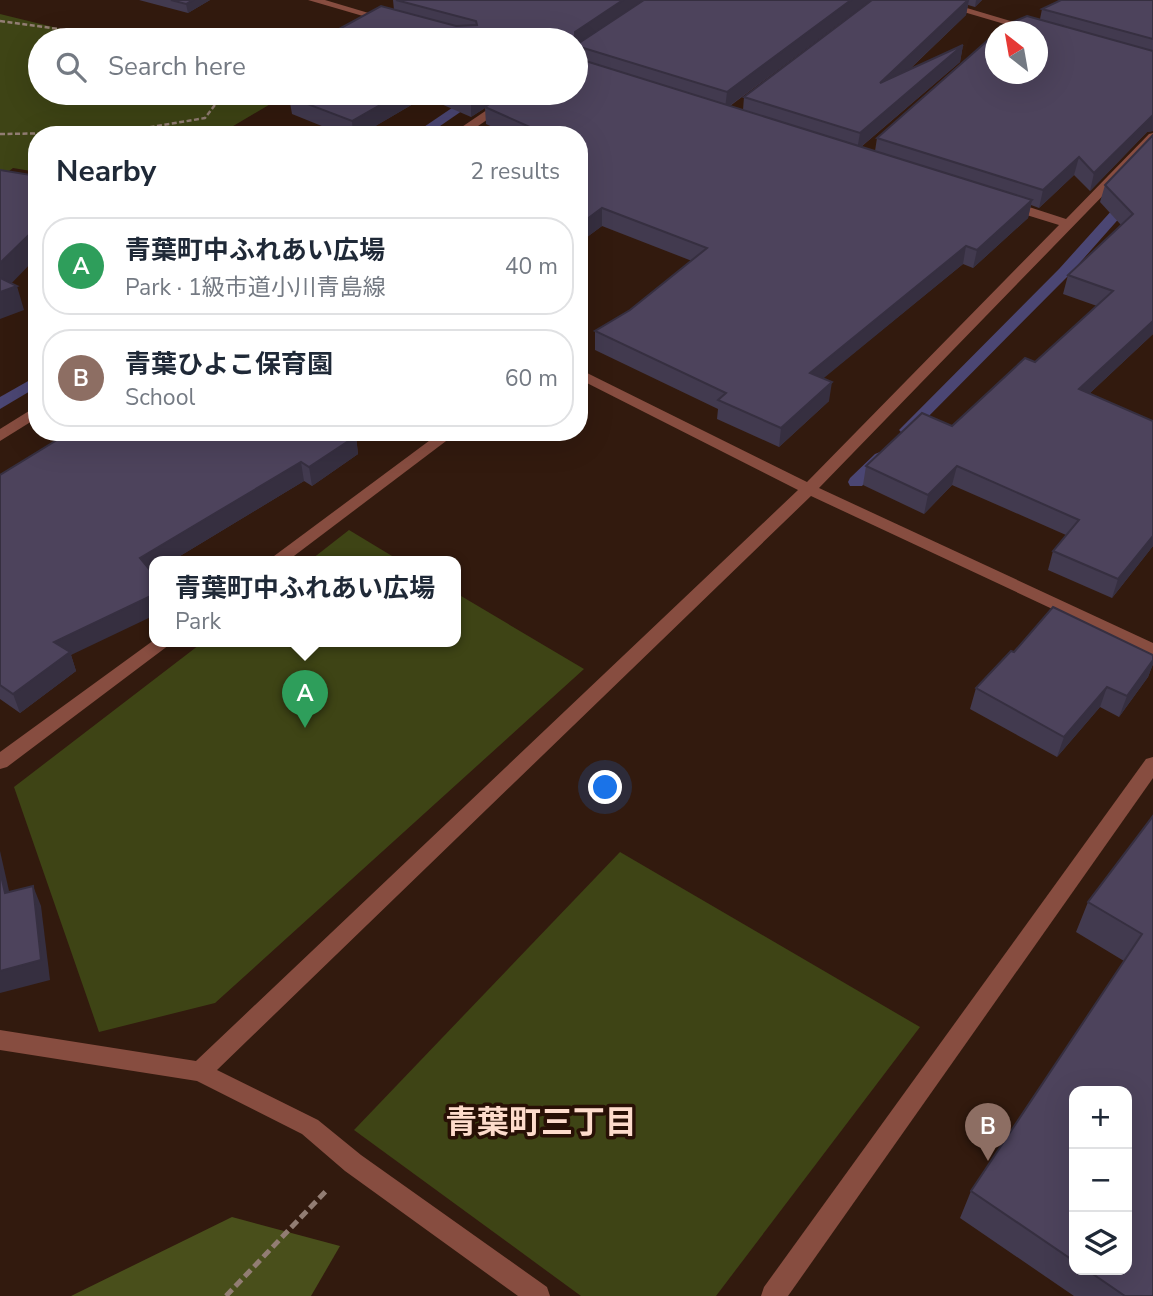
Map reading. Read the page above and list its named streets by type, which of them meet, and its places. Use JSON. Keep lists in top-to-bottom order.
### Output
{
  "districts": ["青葉町三丁目"],
  "north": "top left",
  "page": {
    "search": "Search here",
    "heading": ["Nearby", "2 results"],
    "list": [
      {
        "mark": "A",
        "name": "青葉町中ふれあい広場",
        "note": "Park · 1級市道小川青島線",
        "value": "40 m"
      },
      {
        "mark": "B",
        "name": "青葉ひよこ保育園",
        "note": "School",
        "value": "60 m"
      }
    ],
    "popup": ["青葉町中ふれあい広場", "Park"],
    "pins": ["A", "B"],
    "map_buttons": ["+", "−"]
  }
}
